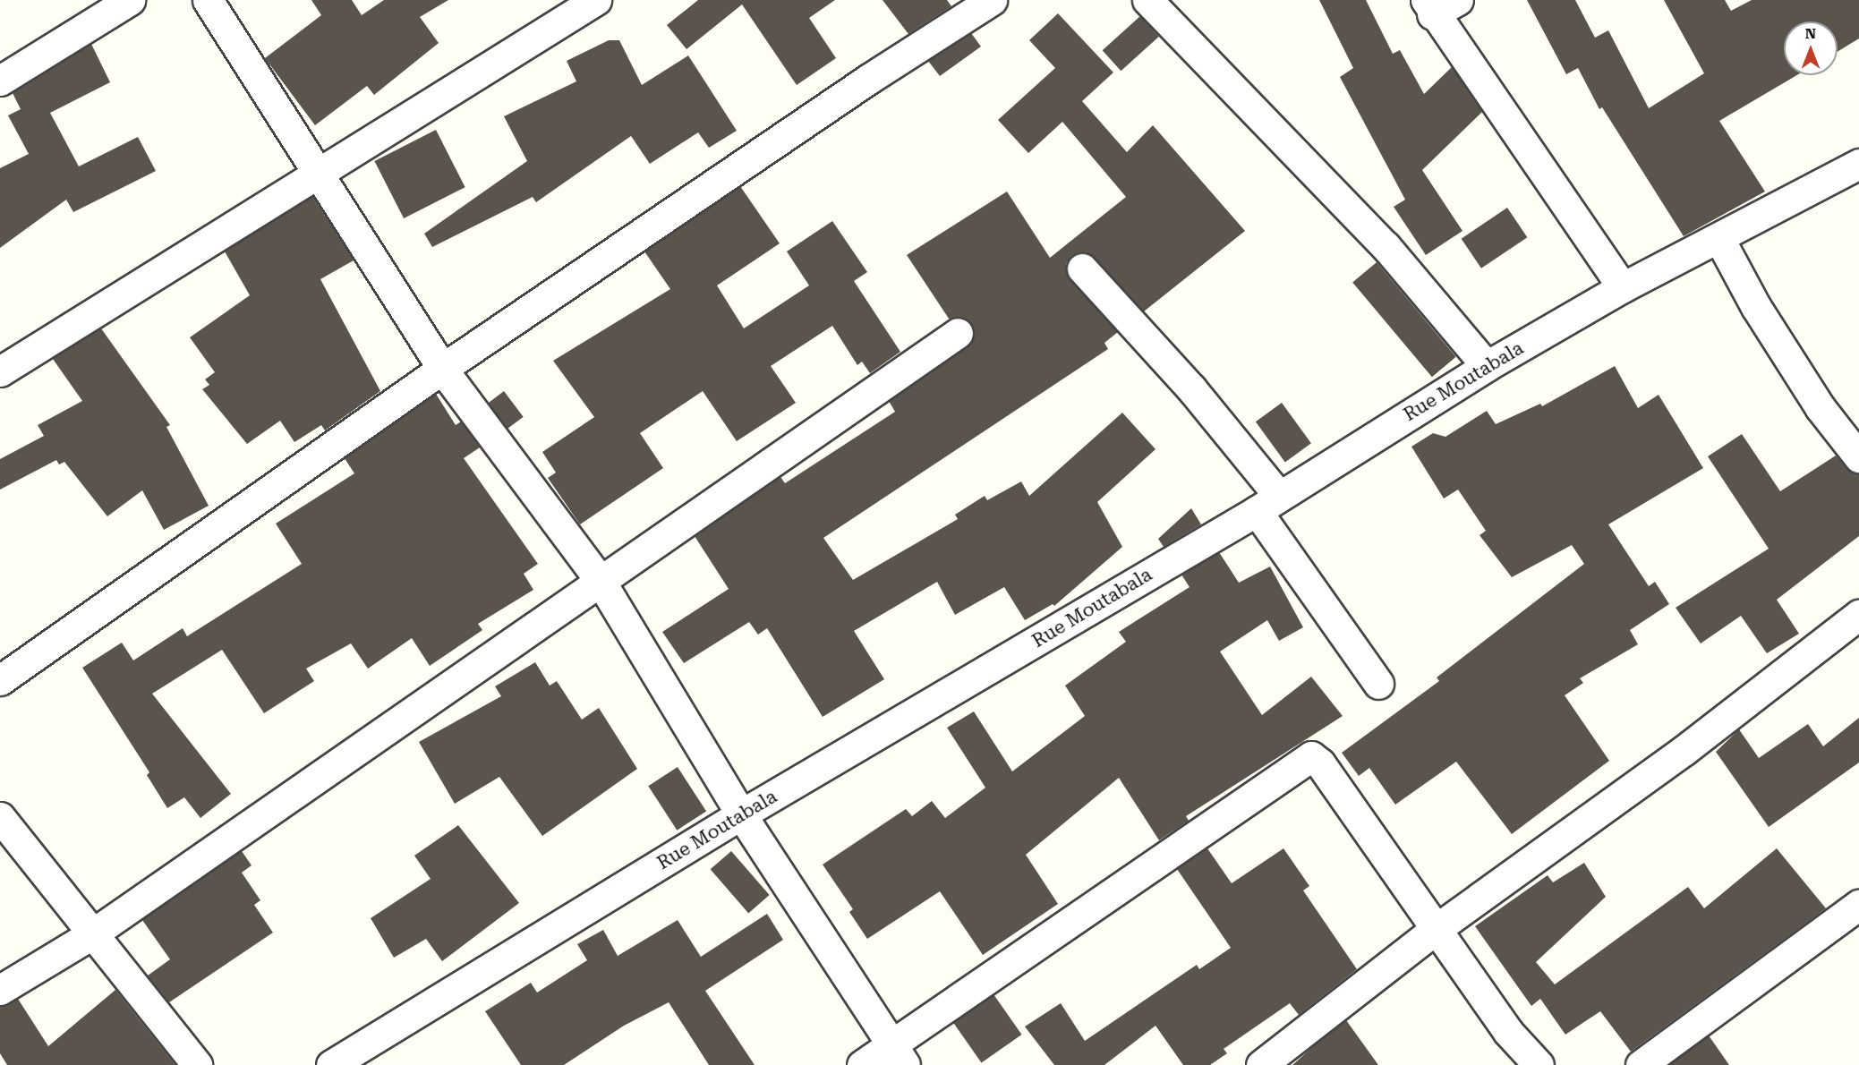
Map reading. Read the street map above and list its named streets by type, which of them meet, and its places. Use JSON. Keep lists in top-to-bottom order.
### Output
{
  "streets": {
    "street": ["Rue Moutabala"]
  },
  "north": "top"
}
